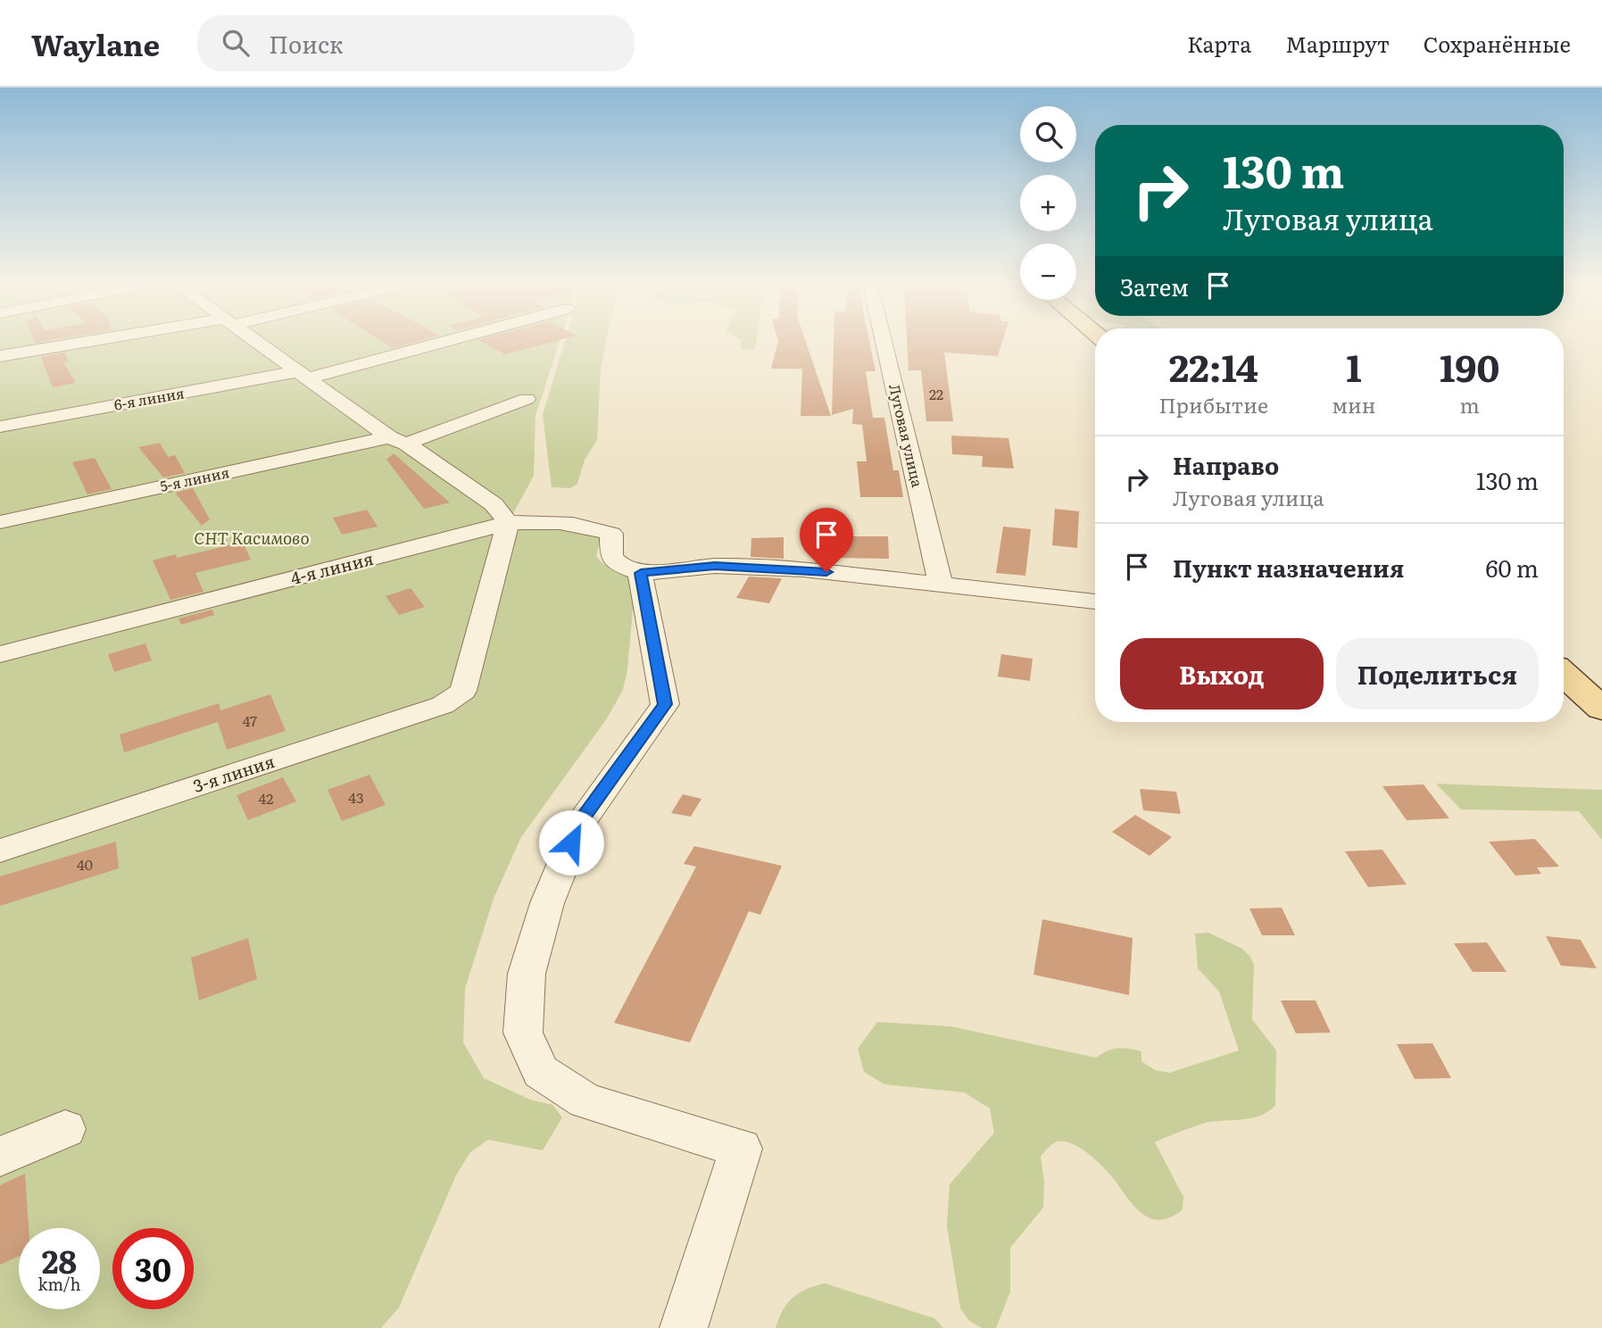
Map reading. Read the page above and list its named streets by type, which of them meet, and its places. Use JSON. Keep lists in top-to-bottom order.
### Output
{
  "streets": {
    "street": [
      "6-я линия",
      "Луговая улица",
      "5-я линия",
      "4-я линия",
      "3-я линия"
    ]
  },
  "crossings": [
    ["4-я линия", "3-я линия"]
  ],
  "parks": ["СНТ Касимово"],
  "house_numbers": [
    "22",
    "47",
    "43",
    "42",
    "40"
  ],
  "page": {
    "header": "Waylane",
    "search": "Поиск",
    "nav": ["Карта", "Маршрут", "Сохранённые"],
    "map_buttons": ["+", "−"],
    "turn": ["130 m", "Луговая улица"],
    "then": "Затем",
    "eta": [
      "22:14",
      "Прибытие",
      "1",
      "мин",
      "190",
      "m"
    ],
    "list": [
      {
        "name": "Направо",
        "note": "Луговая улица",
        "value": "130 m"
      },
      {
        "name": "Пункт назначения",
        "value": "60 m"
      }
    ],
    "buttons": ["Выход", "Поделиться"],
    "speed": "28 km/h",
    "limit": "30"
  }
}
